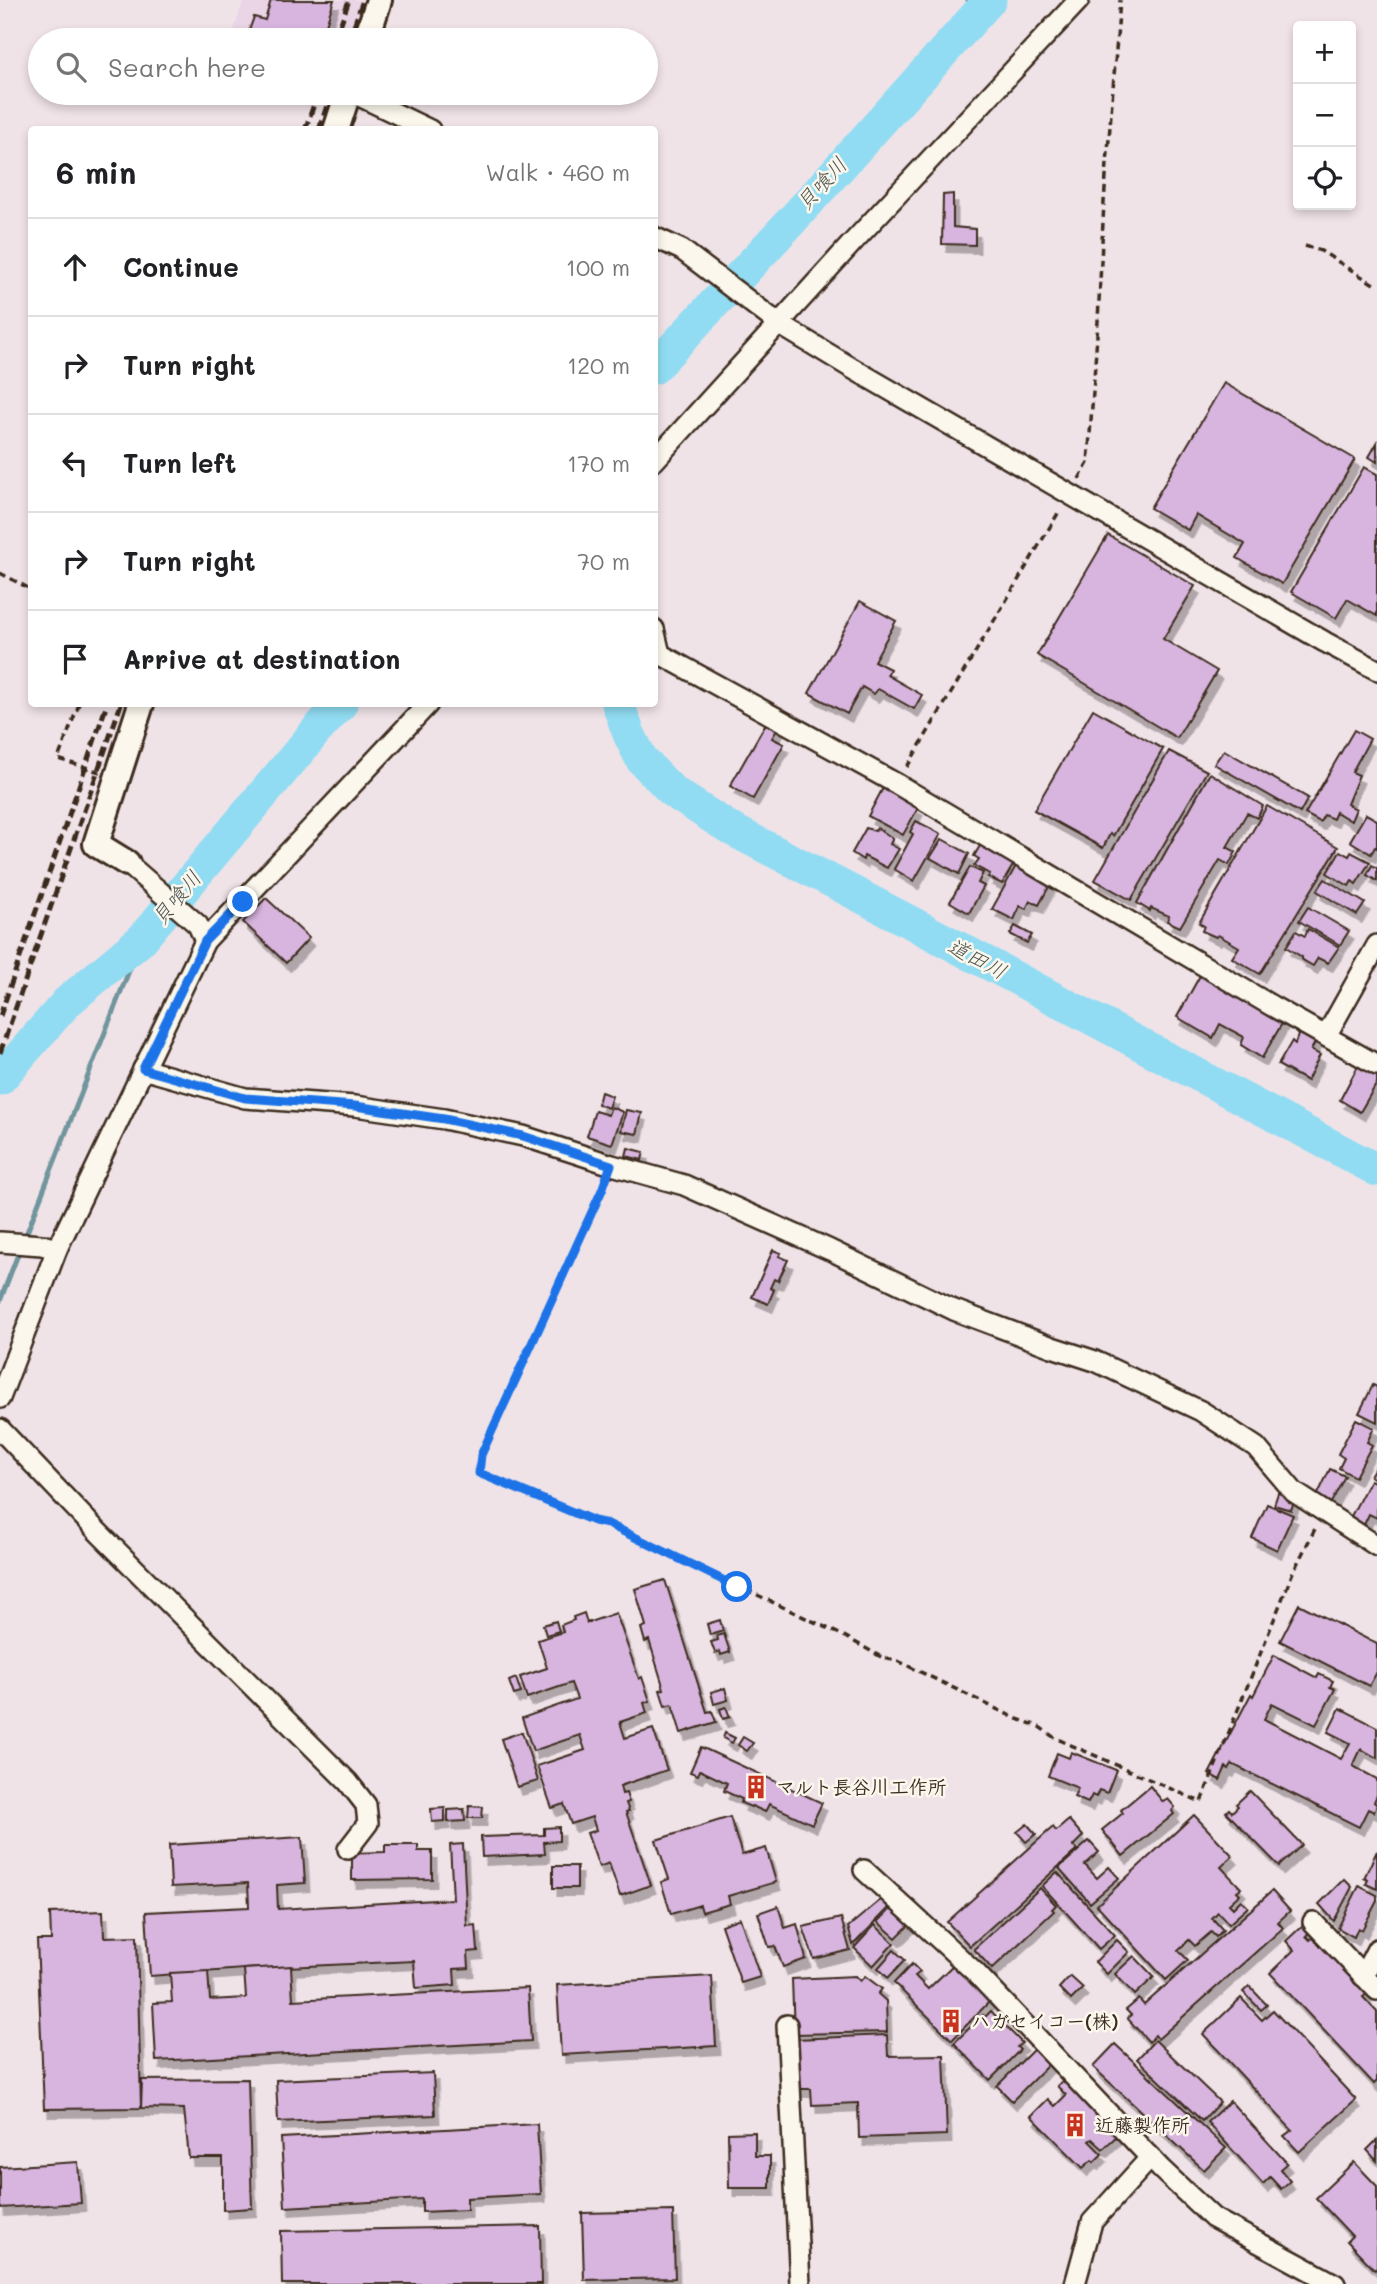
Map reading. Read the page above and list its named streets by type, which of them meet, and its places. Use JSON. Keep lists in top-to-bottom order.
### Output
{
  "water": ["貝喰川", "道田川"],
  "places": {
    "building": ["マルト長谷川工作所", "ハガセイコー(株)", "近藤製作所"]
  },
  "page": {
    "map_buttons": ["+", "−"],
    "search": "Search here",
    "heading": ["6 min", "Walk · 460 m"],
    "list": [
      ["Continue", "100 m"],
      ["Turn right", "120 m"],
      ["Turn left", "170 m"],
      ["Turn right", "70 m"],
      "Arrive at destination"
    ]
  }
}
